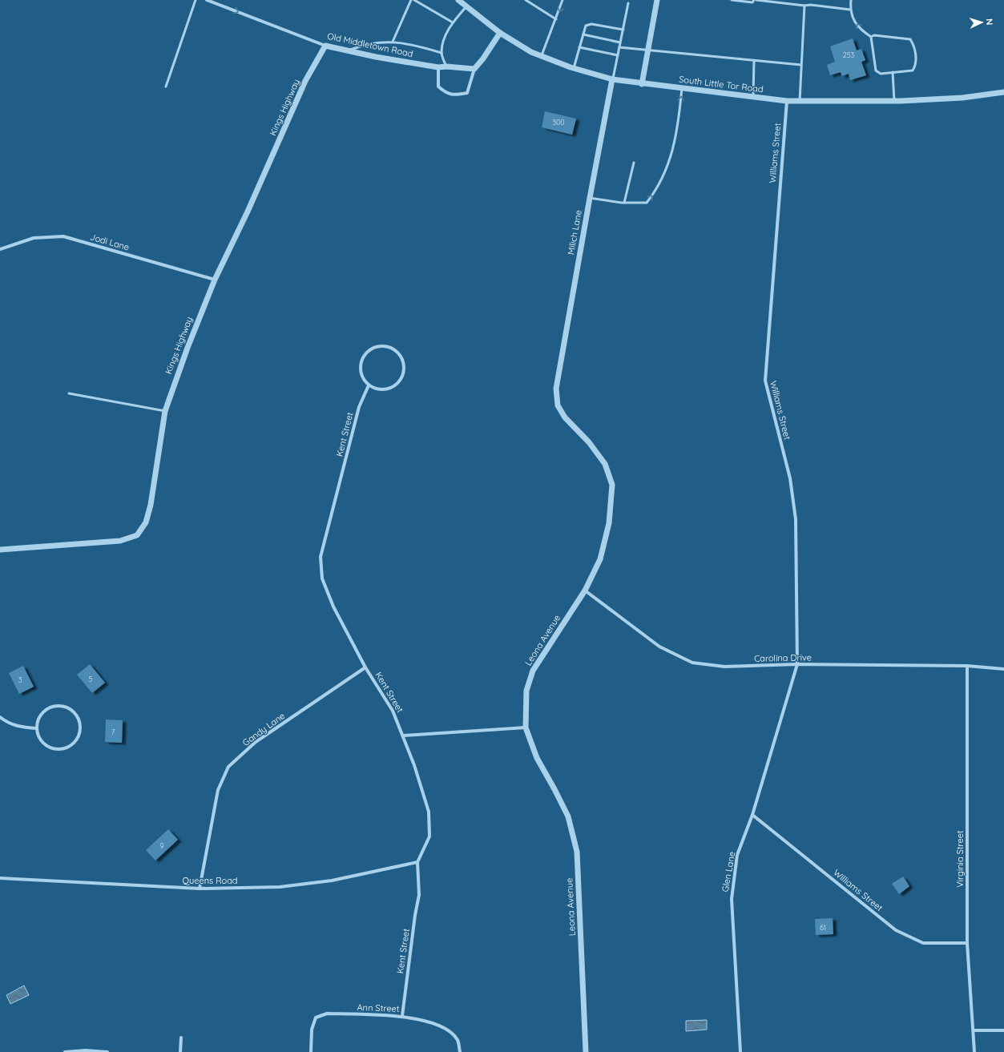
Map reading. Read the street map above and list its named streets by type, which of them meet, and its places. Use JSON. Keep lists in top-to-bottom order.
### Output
{
  "streets": {
    "street": [
      "Old Middletown Road",
      "South Little Tor Road",
      "Kings Highway",
      "Williams Street",
      "Milich Lane",
      "Jodi Lane",
      "Kent Street",
      "Leona Avenue",
      "Carolina Drive",
      "Gandy Lane",
      "Virginia Street",
      "Glen Lane",
      "Queens Road",
      "Ann Street"
    ]
  },
  "crossings": [
    ["Old Middletown Road", "Kings Highway"],
    ["South Little Tor Road", "Williams Street"],
    ["South Little Tor Road", "Milich Lane"],
    ["Kings Highway", "Jodi Lane"],
    ["Williams Street", "Carolina Drive"],
    ["Williams Street", "Virginia Street"],
    ["Williams Street", "Glen Lane"],
    ["Milich Lane", "Leona Avenue"],
    ["Kent Street", "Gandy Lane"],
    ["Kent Street", "Queens Road"],
    ["Kent Street", "Ann Street"],
    ["Leona Avenue", "Carolina Drive"],
    ["Carolina Drive", "Virginia Street"],
    ["Carolina Drive", "Glen Lane"],
    ["Gandy Lane", "Queens Road"]
  ],
  "one_way": ["Old Middletown Road"],
  "house_numbers": [
    "253",
    "300",
    "5",
    "3",
    "7",
    "9",
    "61"
  ],
  "north": "right"
}
